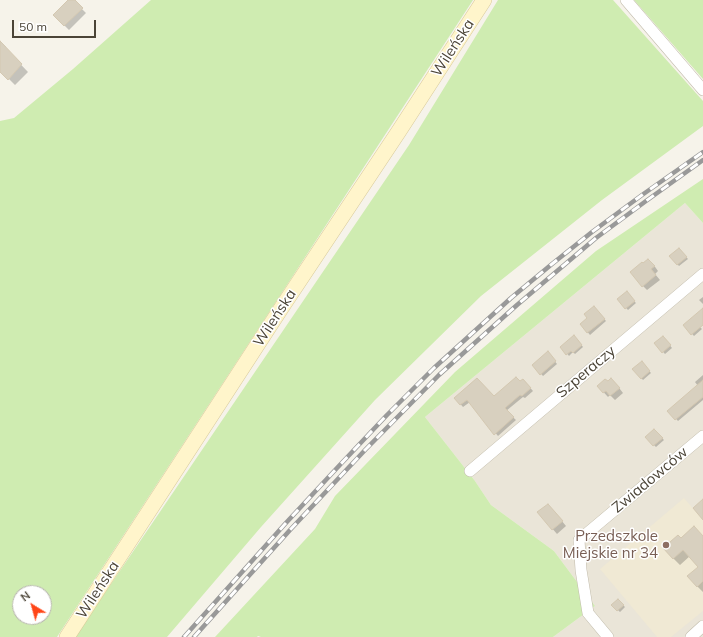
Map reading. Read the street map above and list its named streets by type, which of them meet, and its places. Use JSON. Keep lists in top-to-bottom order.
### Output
{
  "streets": {
    "street": ["Wileńska", "Szperaczy", "Zwiadowców"]
  },
  "places": ["Przedszkole Miejskie nr 34"],
  "scale_bar": "50 m",
  "north": "top left"
}
